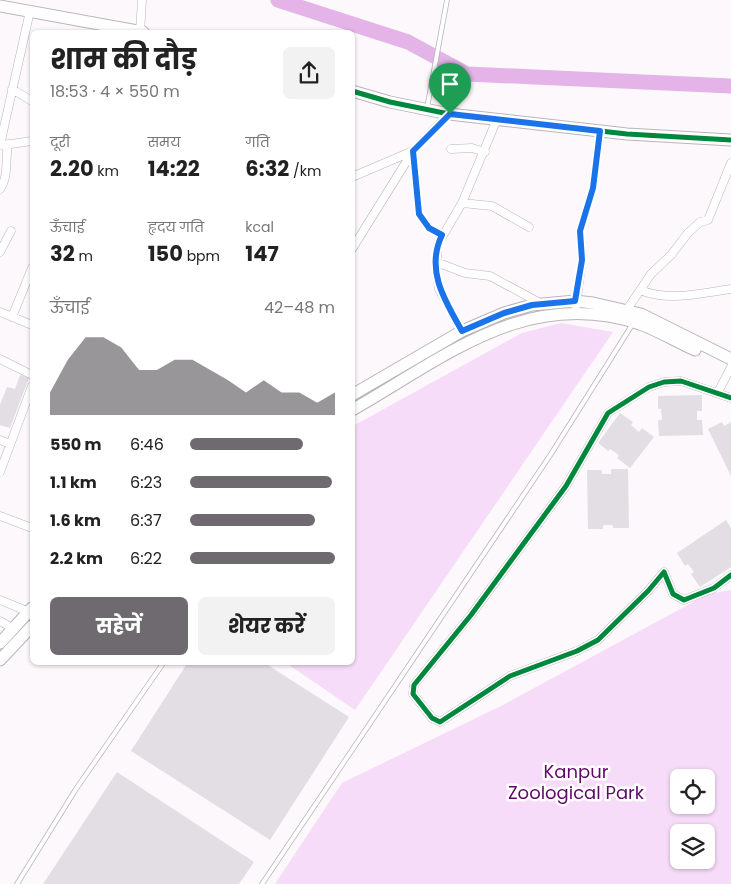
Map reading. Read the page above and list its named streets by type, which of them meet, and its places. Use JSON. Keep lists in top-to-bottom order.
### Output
{
  "parks": ["Kanpur Zoological Park"],
  "page": {
    "heading": ["शाम की दौड़", "18:53 · 4 × 550 m"],
    "stats": [
      ["दूरी", "2.20 km"],
      ["समय", "14:22"],
      ["गति", "6:32 /km"],
      ["ऊँचाई", "32 m"],
      ["हृदय गति", "150 bpm"],
      ["kcal", "147"]
    ],
    "chart": ["ऊँचाई", "42–48 m"],
    "list": [
      {
        "name": "550 m",
        "note": "6:46"
      },
      {
        "name": "1.1 km",
        "note": "6:23"
      },
      {
        "name": "1.6 km",
        "note": "6:37"
      },
      {
        "name": "2.2 km",
        "note": "6:22"
      }
    ],
    "buttons": ["सहेजें", "शेयर करें"]
  }
}
